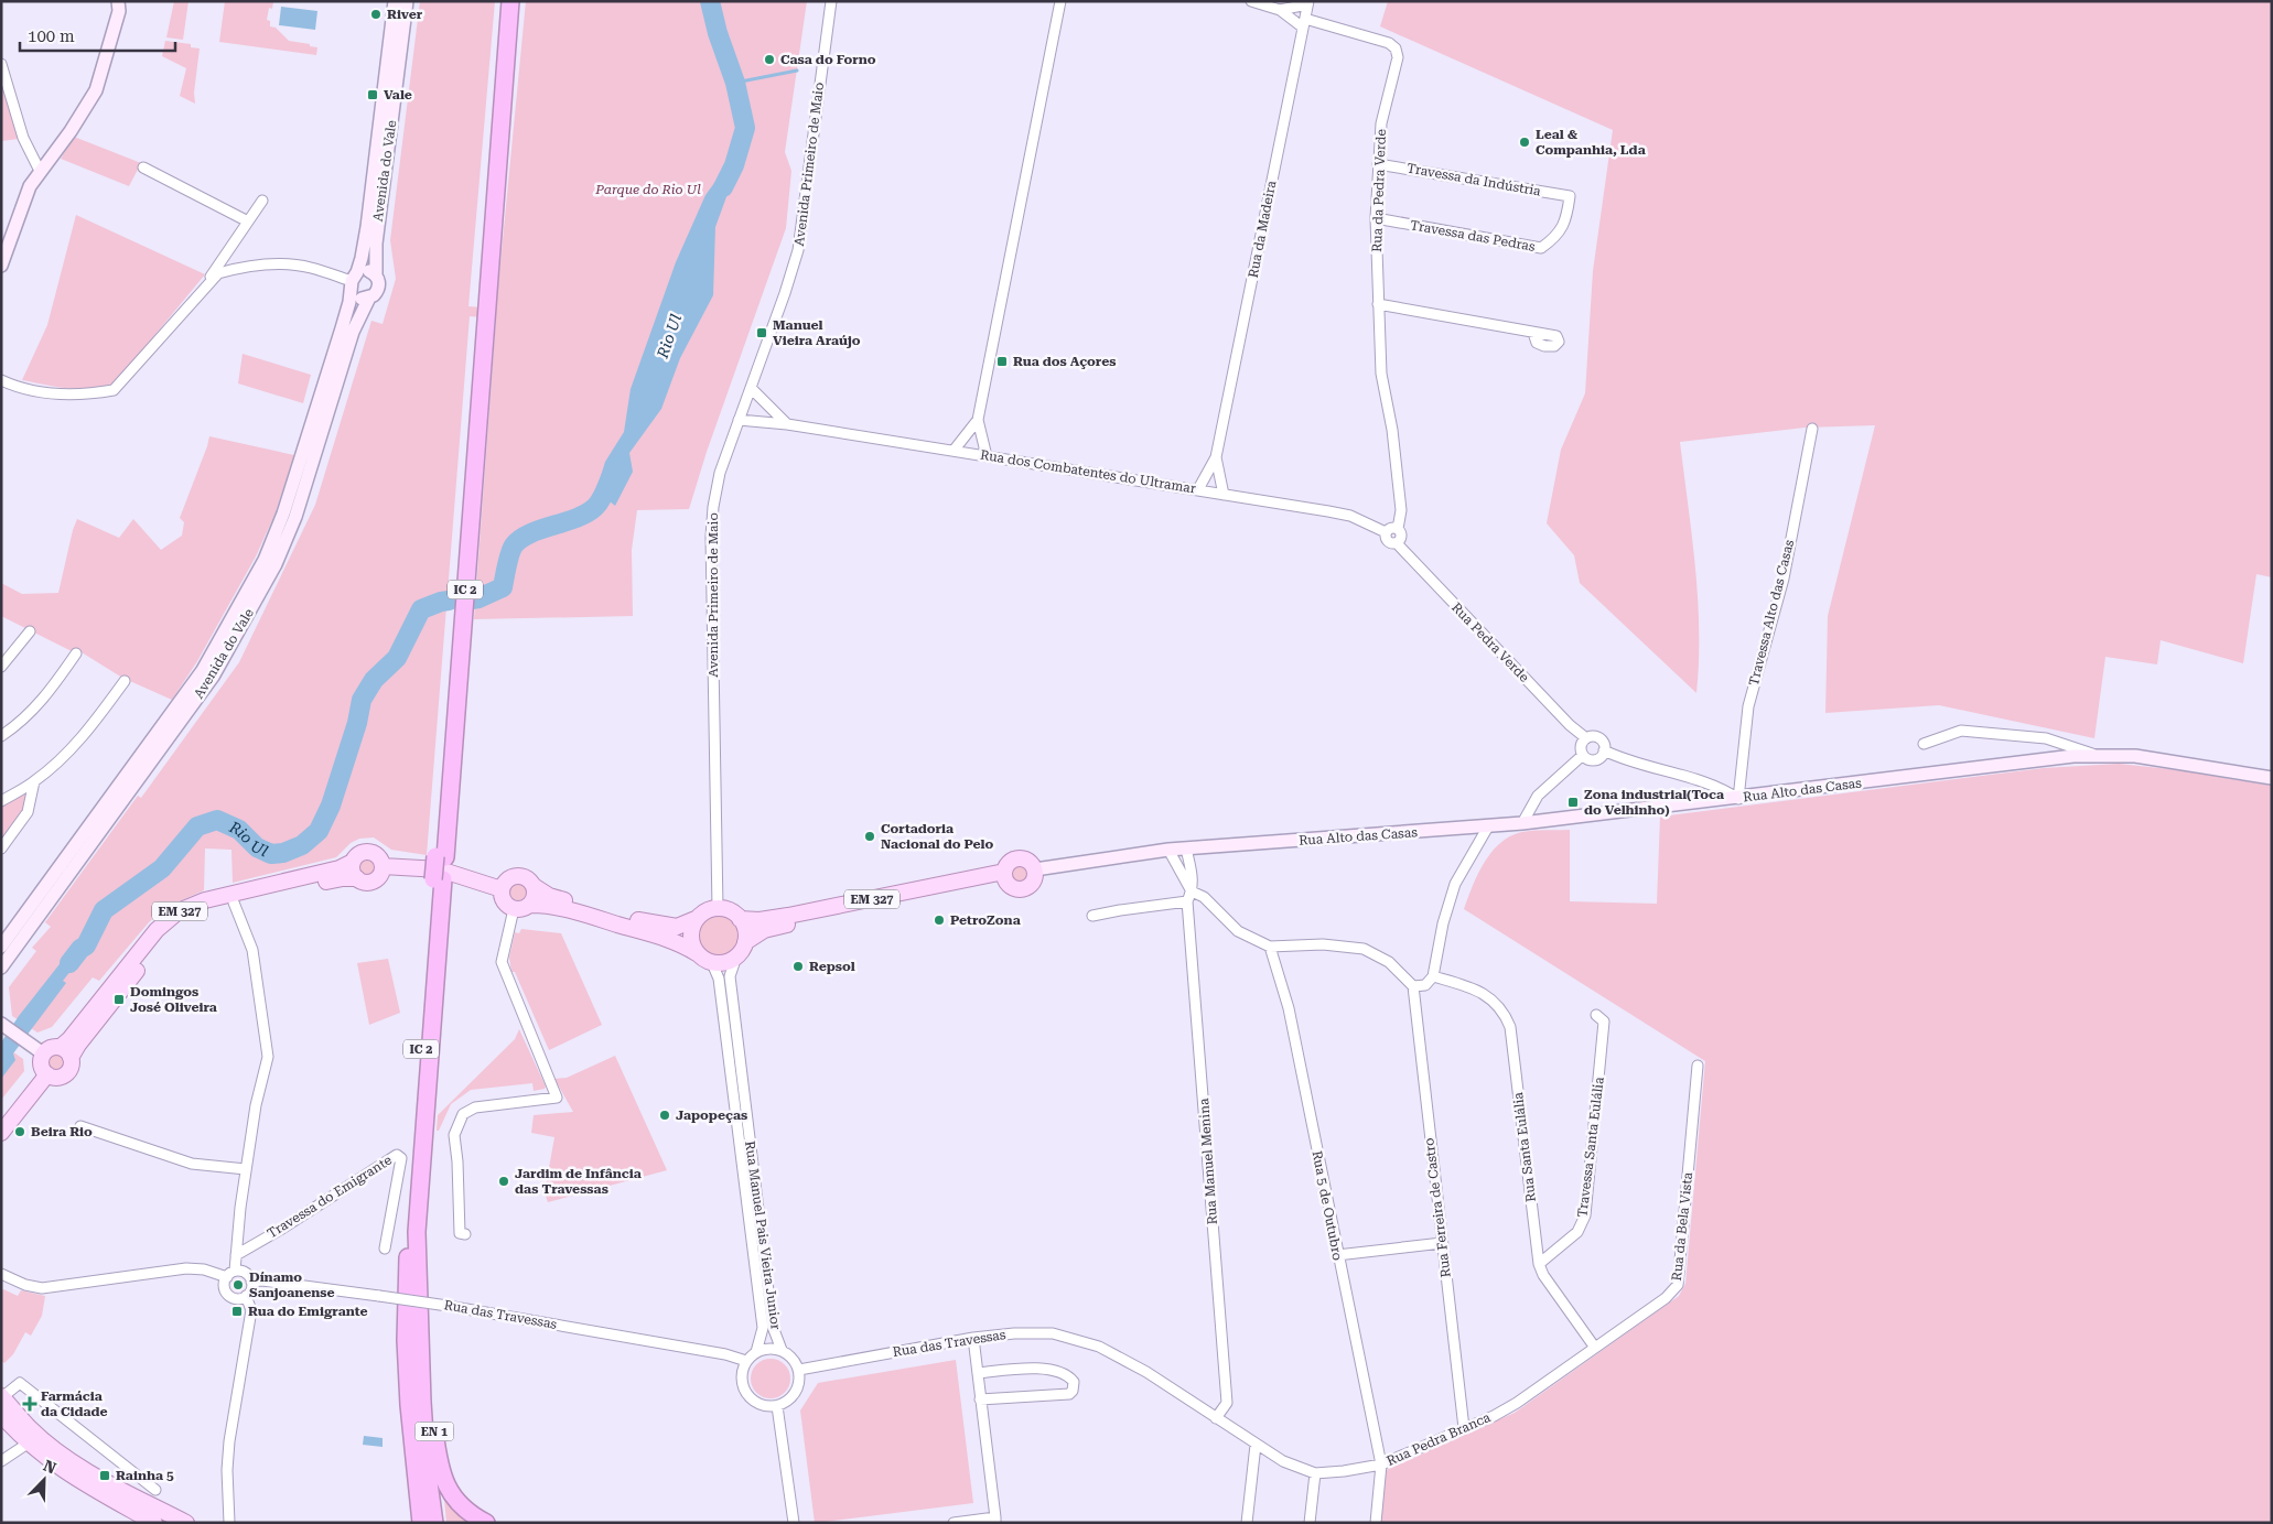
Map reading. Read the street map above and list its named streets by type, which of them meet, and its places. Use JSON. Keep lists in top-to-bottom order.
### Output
{
  "streets": {
    "highway": ["IC 2", "EN 1"],
    "main road": ["Avenida do Vale", "Rua Alto das Casas", "EM 327"],
    "street": [
      "Avenida Primeiro de Maio",
      "Travessa da Indústria",
      "Rua da Pedra Verde",
      "Rua da Madeira",
      "Travessa das Pedras",
      "Rua dos Combatentes do Ultramar",
      "Travessa Alto das Casas",
      "Rua Pedra Verde",
      "Rua Santa Eulália",
      "Travessa Santa Eulália",
      "Rua Manuel Menina",
      "Travessa do Emigrante",
      "Rua 5 de Outubro",
      "Rua Ferreira de Castro",
      "Rua da Bela Vista",
      "Rua Manuel Pais Vieira Junior",
      "Rua das Travessas",
      "Rua Pedra Branca"
    ]
  },
  "crossings": [
    ["Avenida Primeiro de Maio", "Rua dos Combatentes do Ultramar"],
    ["Avenida Primeiro de Maio", "EM 327"],
    ["Avenida Primeiro de Maio", "Rua Manuel Pais Vieira Junior"],
    ["Travessa da Indústria", "Rua da Pedra Verde"],
    ["Travessa da Indústria", "Travessa das Pedras"],
    ["Rua da Pedra Verde", "Rua da Madeira"],
    ["Rua da Pedra Verde", "Travessa das Pedras"],
    ["Rua da Pedra Verde", "Rua dos Combatentes do Ultramar"],
    ["Rua da Pedra Verde", "Rua Pedra Verde"],
    ["Rua da Madeira", "Rua dos Combatentes do Ultramar"],
    ["Rua dos Combatentes do Ultramar", "Rua Pedra Verde"],
    ["IC 2", "EN 1"],
    ["Travessa Alto das Casas", "Rua Alto das Casas"],
    ["Rua Alto das Casas", "EM 327"],
    ["EM 327", "Rua Manuel Pais Vieira Junior"],
    ["Rua Santa Eulália", "Travessa Santa Eulália"],
    ["Rua Santa Eulália", "Rua da Bela Vista"],
    ["Rua Santa Eulália", "Rua Pedra Branca"],
    ["Rua Manuel Menina", "Rua Pedra Branca"],
    ["Rua 5 de Outubro", "Rua Pedra Branca"],
    ["Rua Ferreira de Castro", "Rua Pedra Branca"],
    ["Rua da Bela Vista", "Rua Pedra Branca"],
    ["Rua Manuel Pais Vieira Junior", "Rua das Travessas"],
    ["Rua das Travessas", "Rua Pedra Branca"]
  ],
  "water": ["Rio Ul"],
  "parks": ["Parque do Rio Ul"],
  "places": {
    "other": [
      "River",
      "Casa do Forno",
      "Leal & Companhia, Lda",
      "Cortadoria Nacional do Pelo",
      "PetroZona",
      "Repsol",
      "Japopeças",
      "Beira Rio",
      "Jardim de Infância das Travessas",
      "Dínamo Sanjoanense"
    ],
    "transit": [
      "Vale",
      "Manuel Vieira Araújo",
      "Rua dos Açores",
      "Zona industrial(Toca do Velhinho)",
      "Domingos José Oliveira",
      "Rua do Emigrante",
      "Rainha 5"
    ],
    "health": ["Farmácia da Cidade"]
  },
  "scale_bar": "100 m",
  "north": "top right"
}
